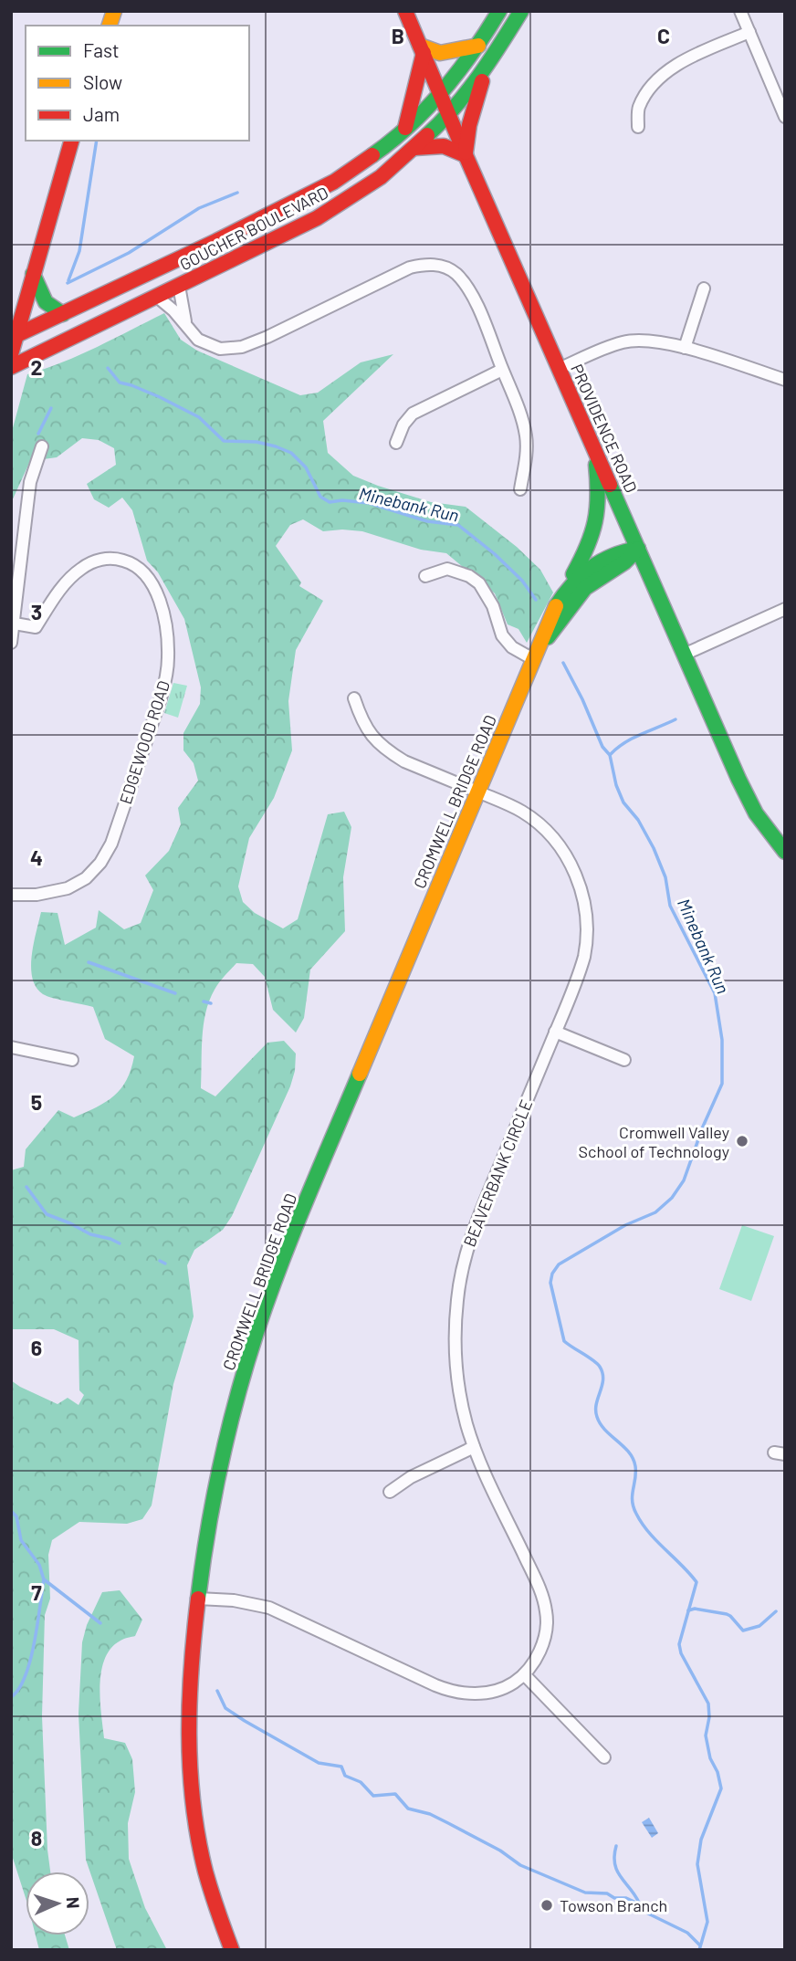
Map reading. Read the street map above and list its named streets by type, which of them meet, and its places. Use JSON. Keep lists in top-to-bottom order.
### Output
{
  "streets": {
    "street": [
      "GOUCHER BOULEVARD",
      "PROVIDENCE ROAD",
      "EDGEWOOD ROAD",
      "CROMWELL BRIDGE ROAD",
      "BEAVERBANK CIRCLE"
    ]
  },
  "crossings": [
    ["GOUCHER BOULEVARD", "PROVIDENCE ROAD"],
    ["PROVIDENCE ROAD", "CROMWELL BRIDGE ROAD"],
    ["CROMWELL BRIDGE ROAD", "BEAVERBANK CIRCLE"]
  ],
  "water": ["Minebank Run"],
  "places": ["Cromwell Valley School of Technology", "Towson Branch"],
  "legend": ["Fast", "Slow", "Jam"],
  "north": "right",
  "grid": {
    "columns": ["B", "C"],
    "rows": [
      "2",
      "3",
      "4",
      "5",
      "6",
      "7",
      "8"
    ]
  }
}
